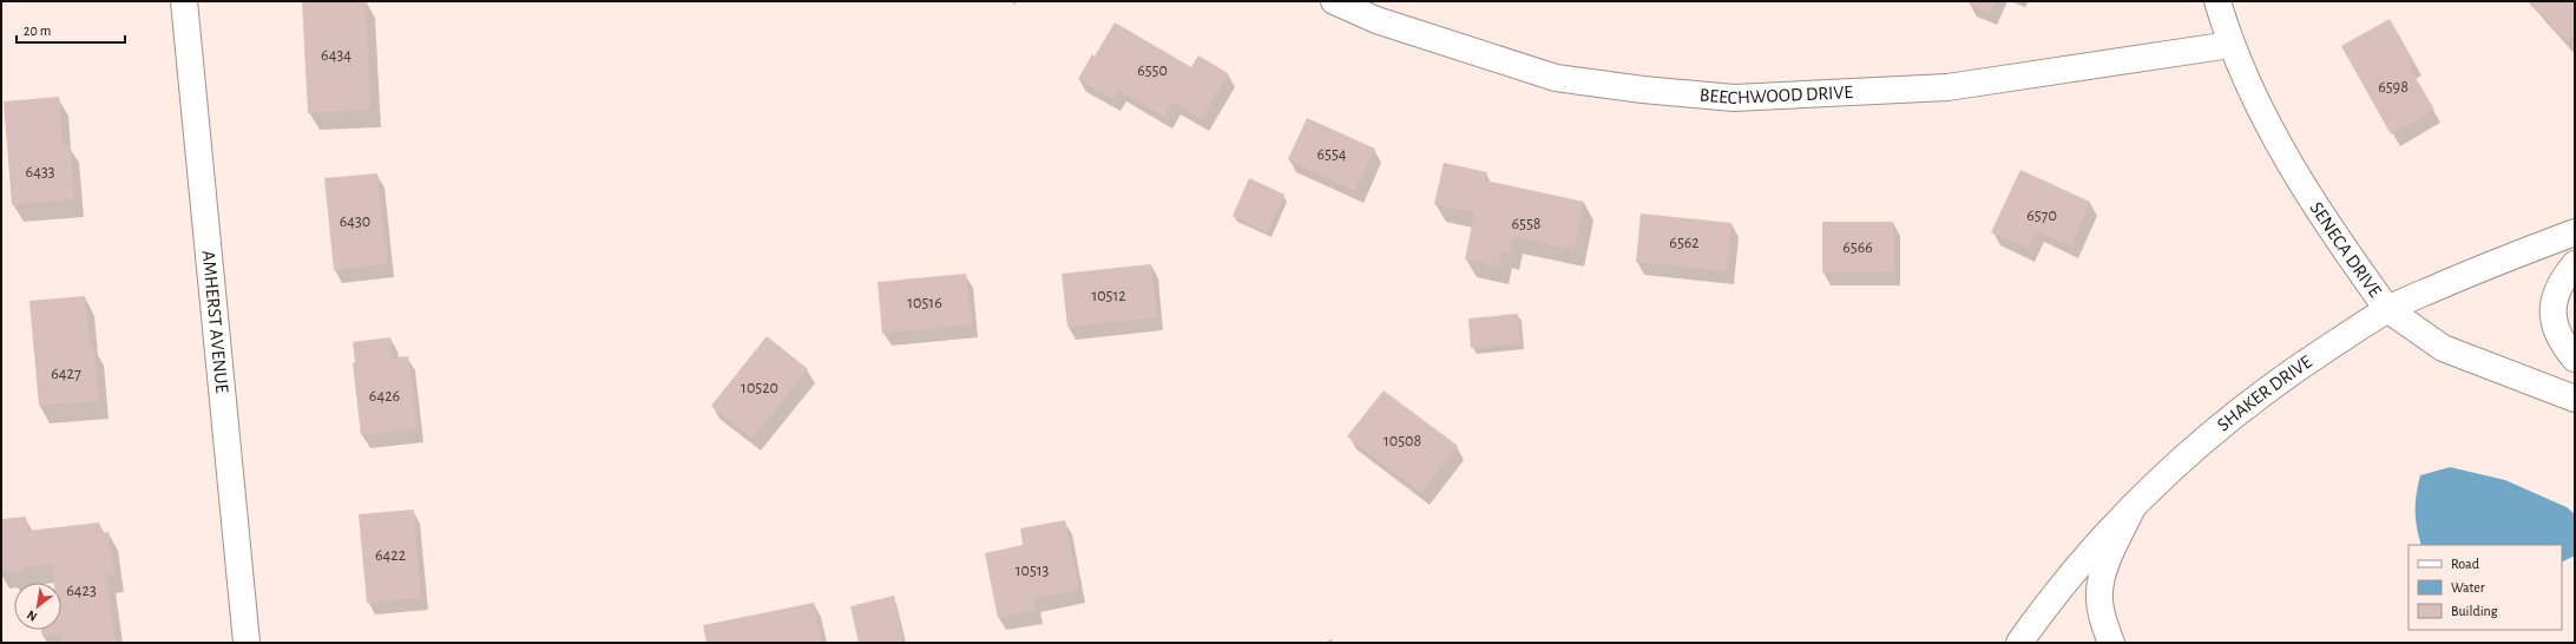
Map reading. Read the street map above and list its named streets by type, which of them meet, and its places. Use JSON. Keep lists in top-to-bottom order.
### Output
{
  "streets": {
    "main road": [
      "BEECHWOOD DRIVE",
      "SENECA DRIVE",
      "AMHERST AVENUE",
      "SHAKER DRIVE"
    ]
  },
  "crossings": [
    ["BEECHWOOD DRIVE", "SENECA DRIVE"],
    ["SENECA DRIVE", "SHAKER DRIVE"]
  ],
  "house_numbers": [
    "6434",
    "6550",
    "6598",
    "6554",
    "6433",
    "6570",
    "6430",
    "6558",
    "6562",
    "6566",
    "10512",
    "10516",
    "6427",
    "10520",
    "6426",
    "10508",
    "6422",
    "10513",
    "6423"
  ],
  "legend": ["Road", "Water", "Building"],
  "scale_bar": "20 m",
  "north": "bottom left"
}
